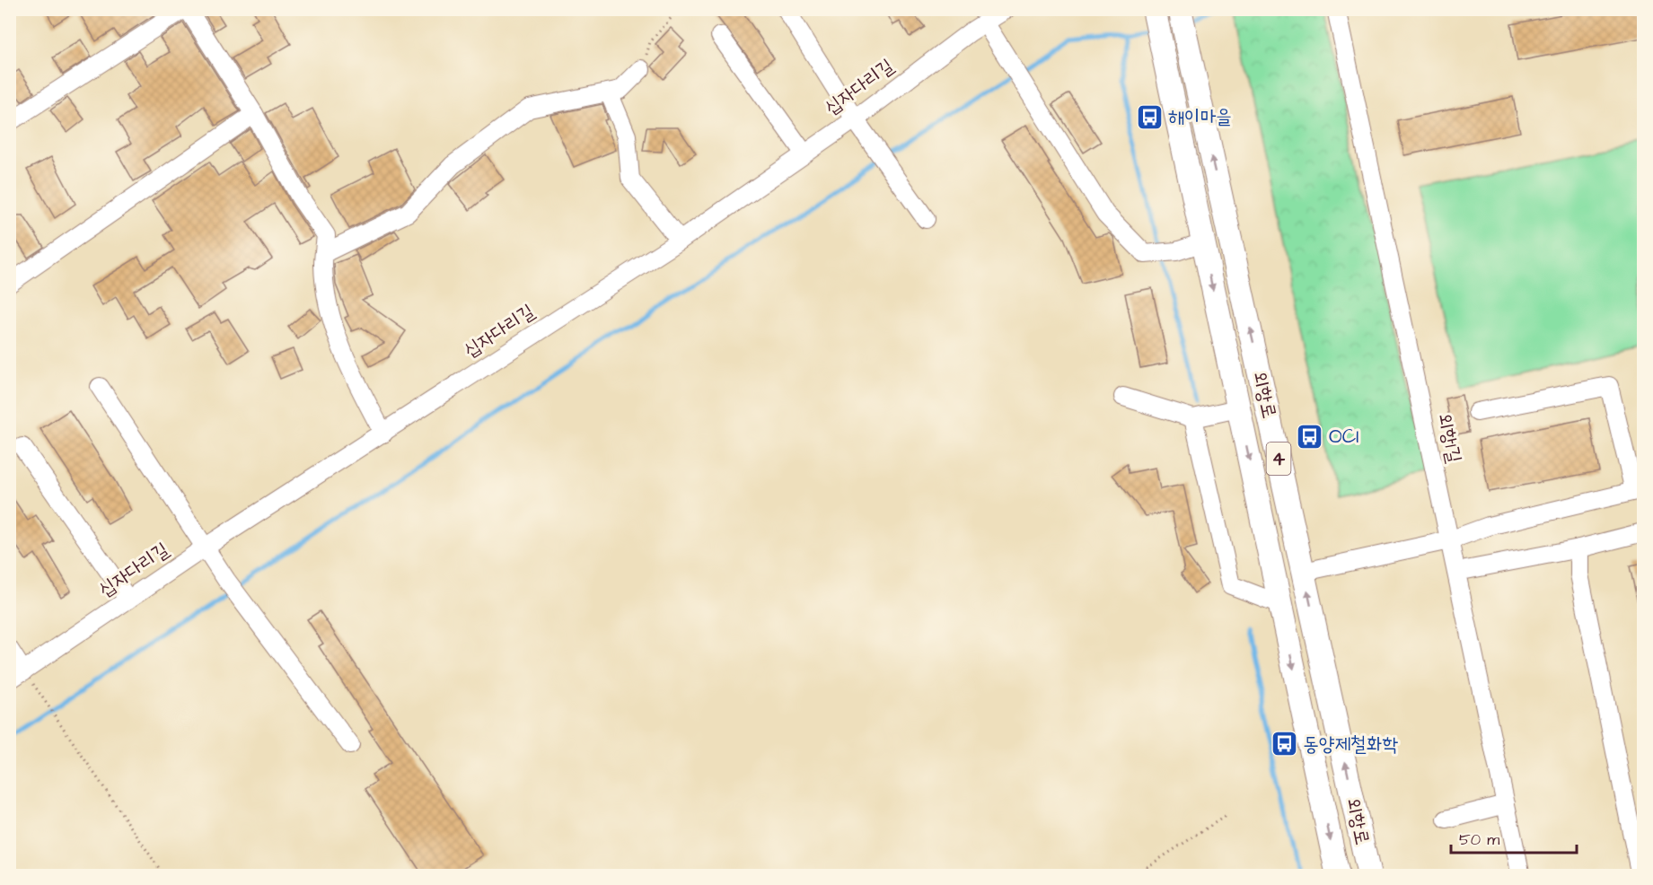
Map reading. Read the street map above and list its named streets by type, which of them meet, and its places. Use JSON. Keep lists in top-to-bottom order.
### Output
{
  "streets": {
    "main road": ["외항로", "4"],
    "street": ["십자다리길", "외항1길"]
  },
  "places": {
    "bus stop": ["해이마을", "OCI", "동양제철화학"]
  },
  "scale_bar": "50 m"
}
